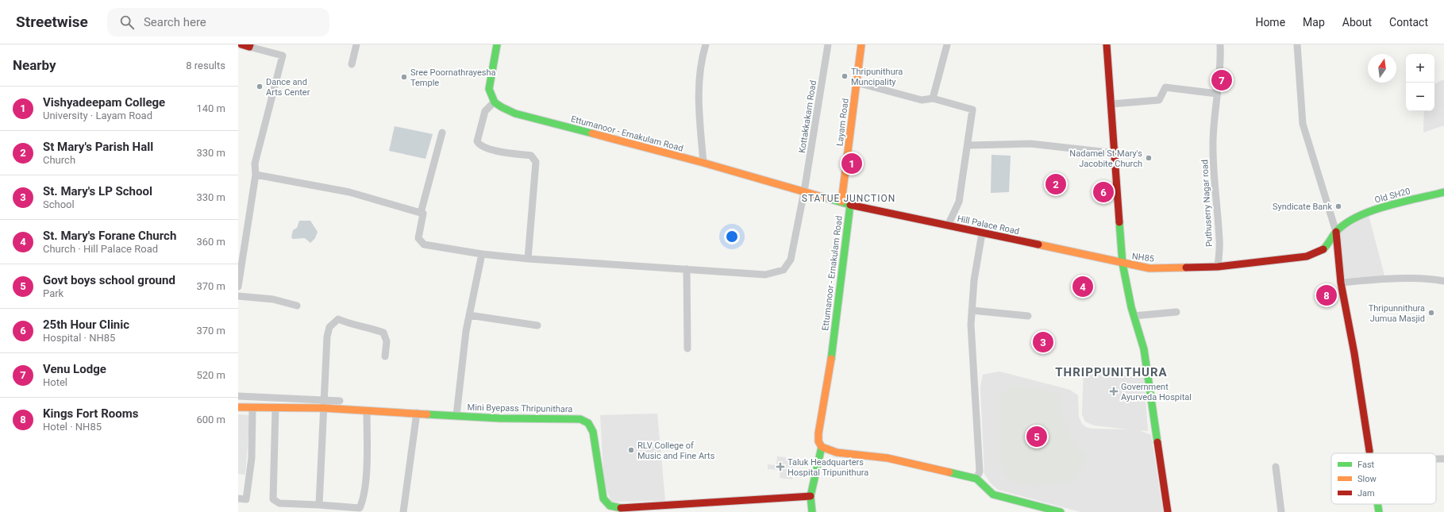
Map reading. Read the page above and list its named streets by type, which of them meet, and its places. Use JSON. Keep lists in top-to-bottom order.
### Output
{
  "streets": {
    "main road": [
      "Layam Road",
      "Ettumanoor - Ernakulam Road",
      "Old SH20",
      "Hill Palace Road",
      "NH85",
      "Mini Byepass Thripunithara"
    ],
    "street": ["Kottakkakam Road", "Puthuserry Nagar road"]
  },
  "crossings": [
    ["Kottakkakam Road", "Ettumanoor - Ernakulam Road"],
    ["Layam Road", "Ettumanoor - Ernakulam Road"],
    ["Ettumanoor - Ernakulam Road", "Hill Palace Road"],
    ["Old SH20", "NH85"],
    ["Puthuserry Nagar road", "NH85"],
    ["Hill Palace Road", "NH85"]
  ],
  "districts": ["STATUE JUNCTION", "THRIPPUNITHURA"],
  "places": {
    "other": [
      "Thripunithura Muncipality",
      "Sree Poornathrayesha Temple",
      "Dance and Arts Center",
      "Nadamel St Mary's Jacobite Church",
      "Syndicate Bank",
      "Thripunnithura Jumua Masjid",
      "RLV College of Music and Fine Arts"
    ],
    "health": ["Government Ayurveda Hospital", "Taluk Headquarters Hospital Tripunithura"]
  },
  "legend": ["Fast", "Slow", "Jam"],
  "north": "top",
  "page": {
    "header": "Streetwise",
    "search": "Search here",
    "nav": [
      "Home",
      "Map",
      "About",
      "Contact"
    ],
    "heading": ["Nearby", "8 results"],
    "map_buttons": ["+", "−"],
    "pins": [
      "7",
      "1",
      "2",
      "6",
      "4",
      "8",
      "3",
      "5"
    ],
    "list": [
      {
        "mark": "1",
        "name": "Vishyadeepam College",
        "note": "University · Layam Road",
        "value": "140 m"
      },
      {
        "mark": "2",
        "name": "St Mary's Parish Hall",
        "note": "Church",
        "value": "330 m"
      },
      {
        "mark": "3",
        "name": "St. Mary's LP School",
        "note": "School",
        "value": "330 m"
      },
      {
        "mark": "4",
        "name": "St. Mary's Forane Church",
        "note": "Church · Hill Palace Road",
        "value": "360 m"
      },
      {
        "mark": "5",
        "name": "Govt boys school ground",
        "note": "Park",
        "value": "370 m"
      },
      {
        "mark": "6",
        "name": "25th Hour Clinic",
        "note": "Hospital · NH85",
        "value": "370 m"
      },
      {
        "mark": "7",
        "name": "Venu Lodge",
        "note": "Hotel",
        "value": "520 m"
      },
      {
        "mark": "8",
        "name": "Kings Fort Rooms",
        "note": "Hotel · NH85",
        "value": "600 m"
      }
    ]
  }
}
